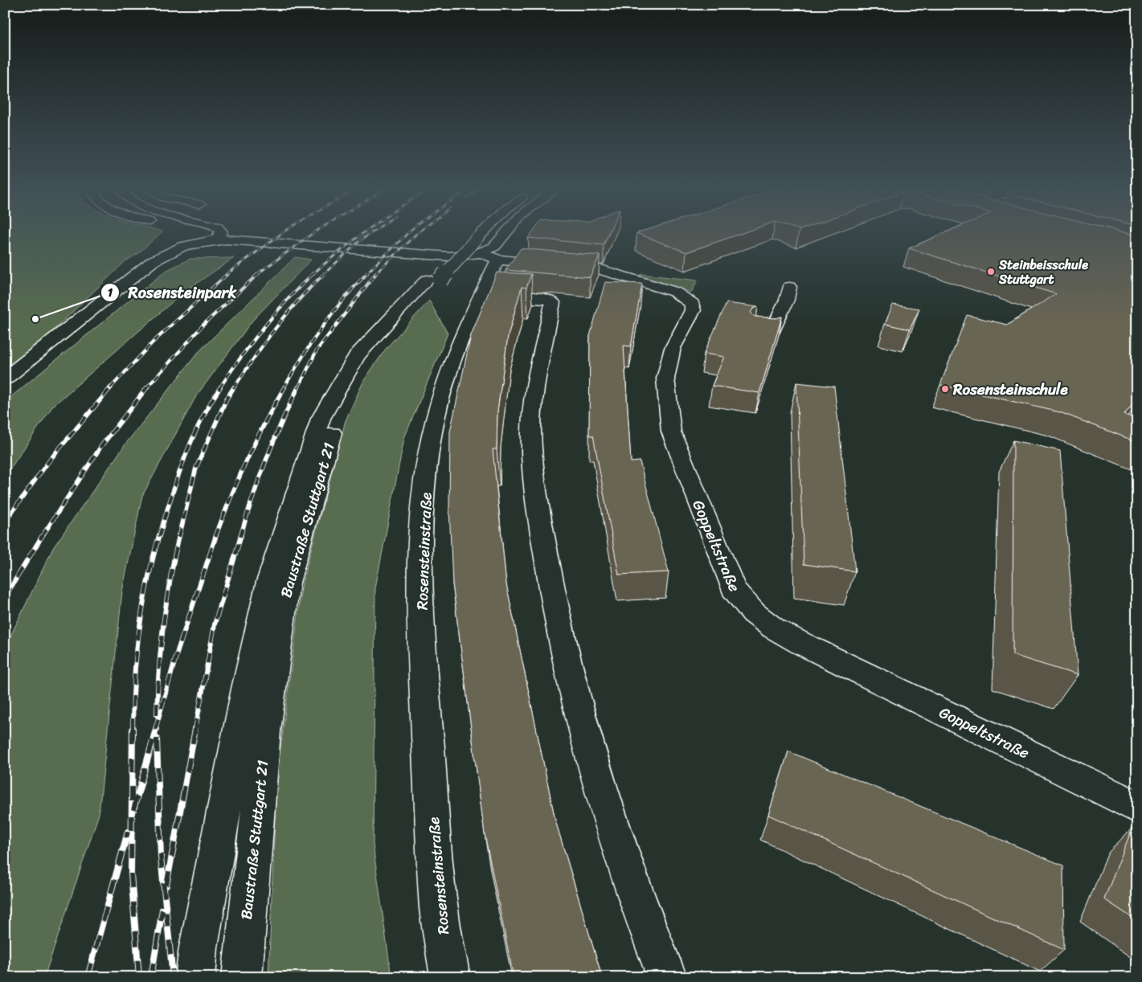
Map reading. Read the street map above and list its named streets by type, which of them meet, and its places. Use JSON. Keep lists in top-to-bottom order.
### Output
{
  "streets": {
    "street": ["Baustraße Stuttgart 21", "Goppeltstraße", "Rosensteinstraße"]
  },
  "crossings": [
    ["Goppeltstraße", "Rosensteinstraße"]
  ],
  "places": ["Steinbeisschule Stuttgart", "Rosensteinpark", "Rosensteinschule"]
}
